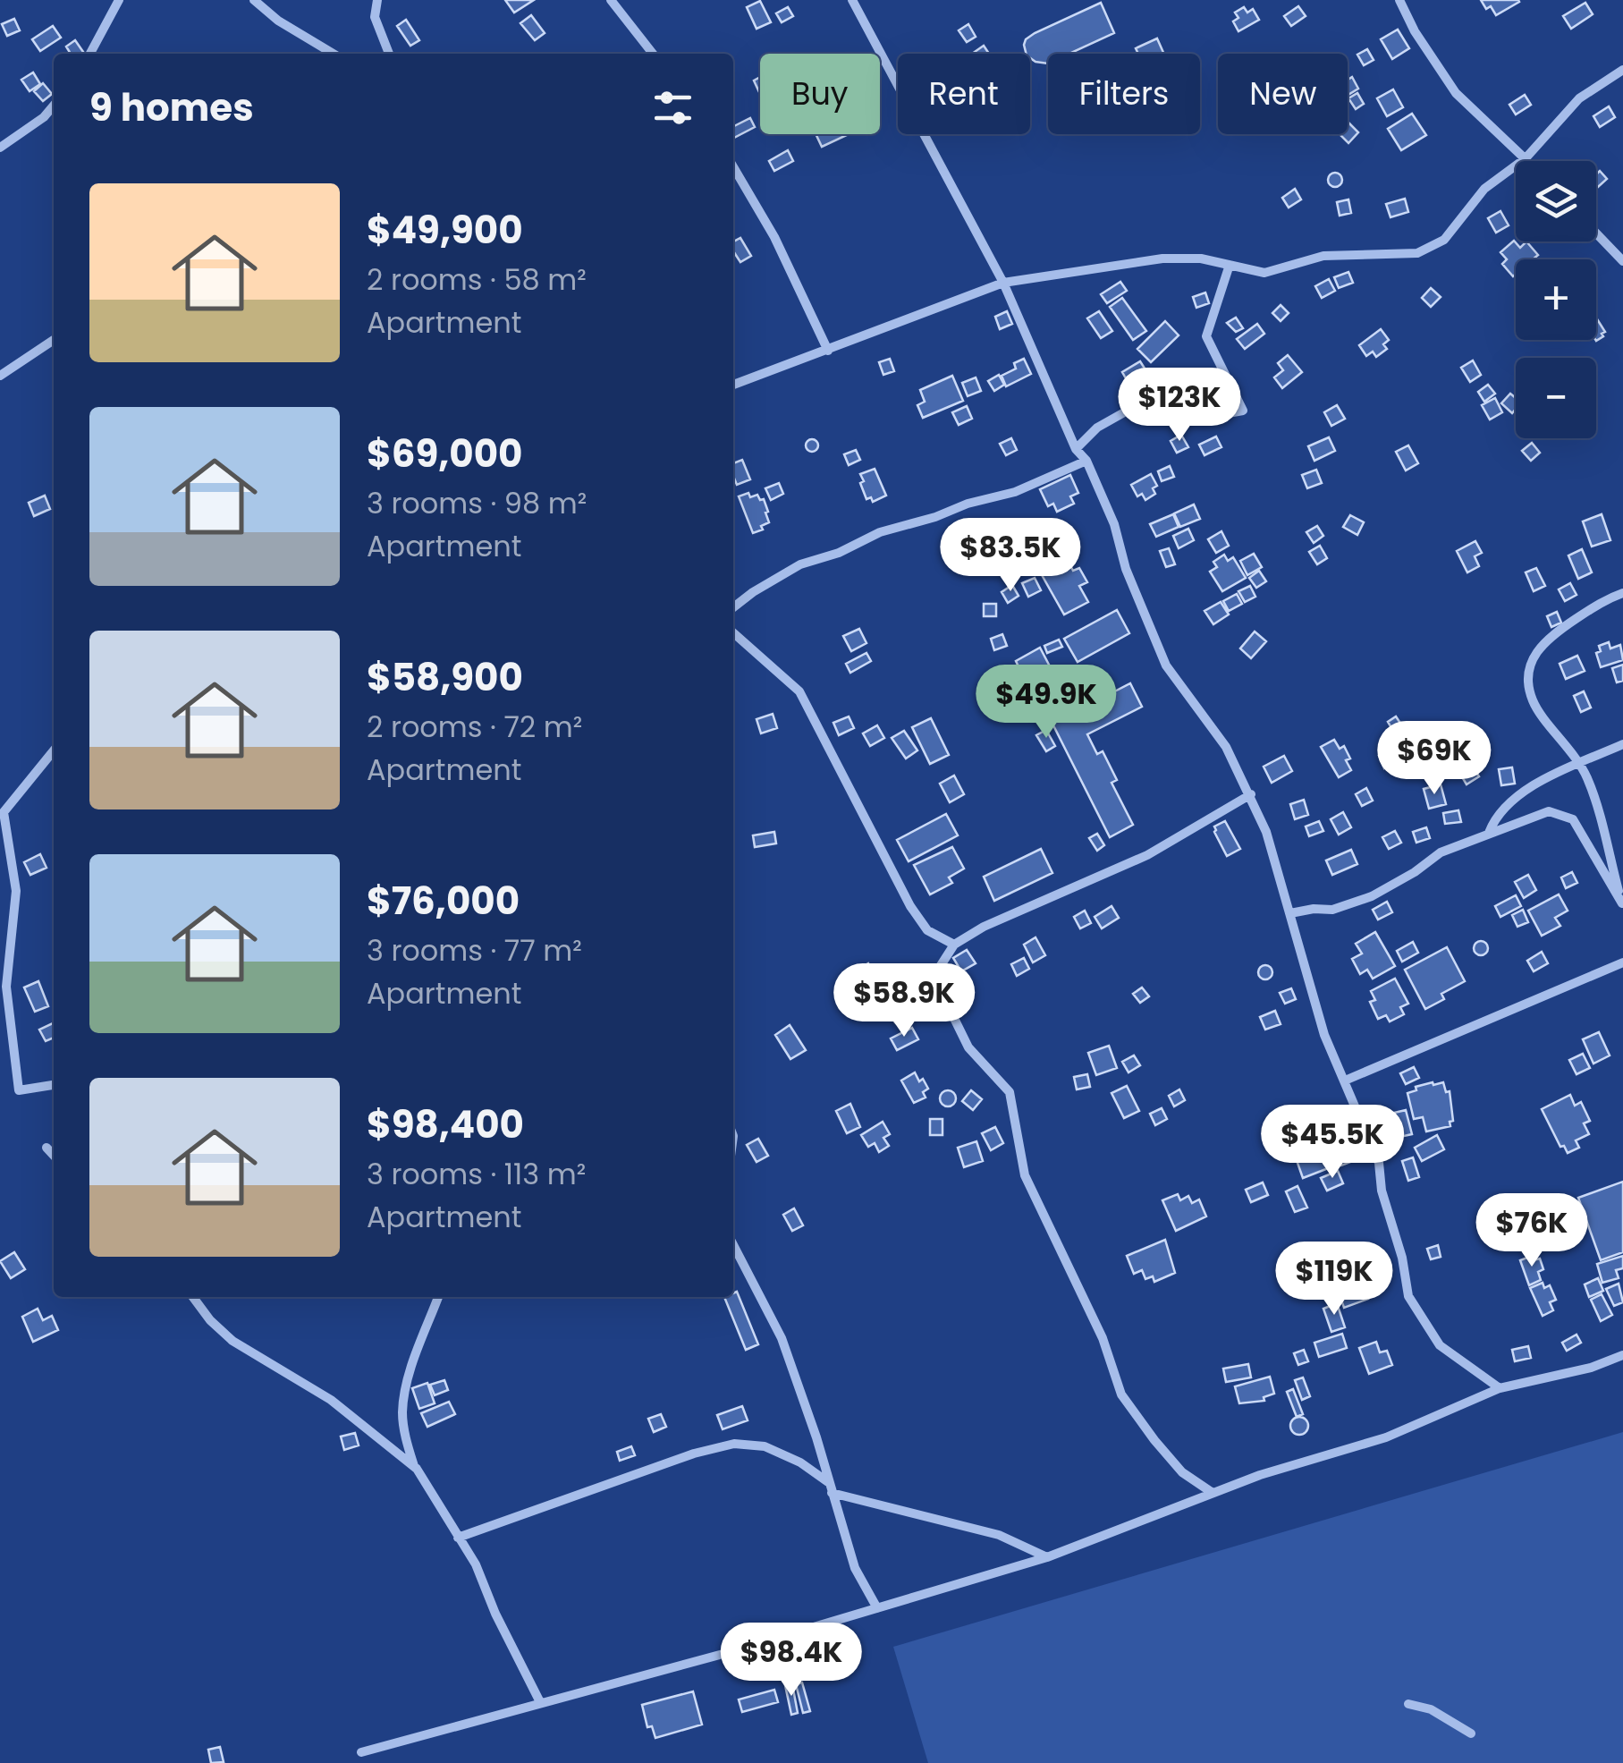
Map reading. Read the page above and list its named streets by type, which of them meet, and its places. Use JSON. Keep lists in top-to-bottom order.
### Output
{
  "page": {
    "chip": [
      "Buy",
      "Rent",
      "Filters",
      "New"
    ],
    "heading": "9 homes",
    "map_buttons": ["+", "−"],
    "list": [
      {
        "name": "$49,900",
        "note": "2 rooms · 58 m² · Apartment"
      },
      {
        "name": "$69,000",
        "note": "3 rooms · 98 m² · Apartment"
      },
      {
        "name": "$58,900",
        "note": "2 rooms · 72 m² · Apartment"
      },
      {
        "name": "$76,000",
        "note": "3 rooms · 77 m² · Apartment"
      },
      {
        "name": "$98,400",
        "note": "3 rooms · 113 m² · Apartment"
      }
    ],
    "price": [
      "$123K",
      "$83.5K",
      "$49.9K",
      "$69K",
      "$58.9K",
      "$45.5K",
      "$76K",
      "$119K",
      "$98.4K"
    ]
  }
}
